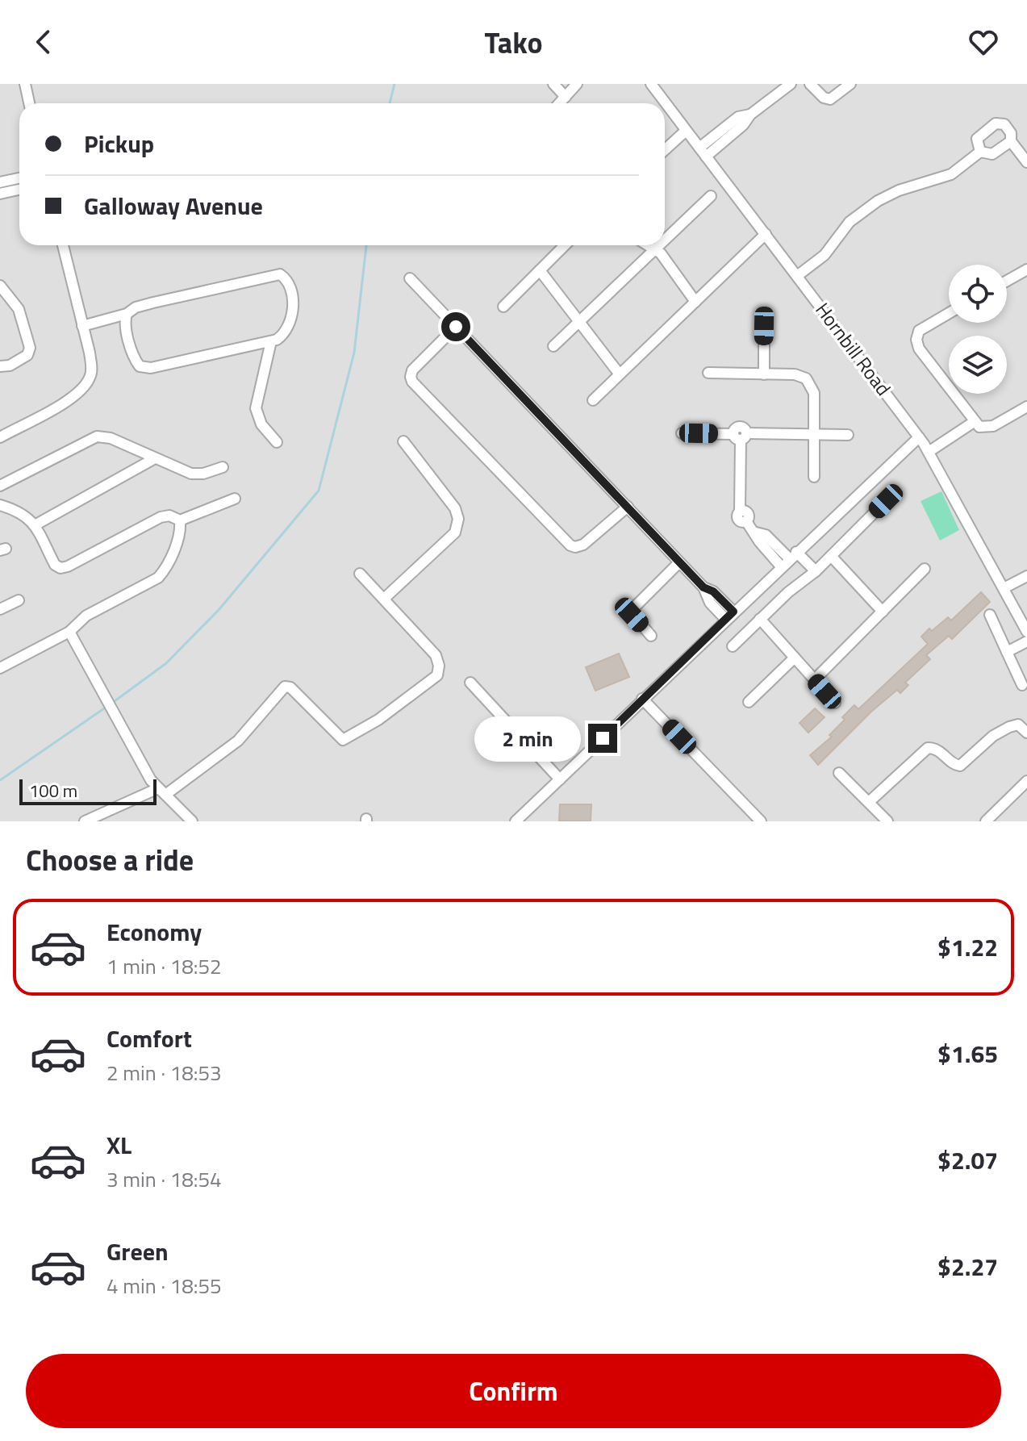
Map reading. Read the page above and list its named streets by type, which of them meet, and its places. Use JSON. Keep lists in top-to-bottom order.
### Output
{
  "streets": {
    "street": ["Hornbill Road"]
  },
  "scale_bar": "100 m",
  "page": {
    "header": "Tako",
    "banner": ["Pickup", "Galloway Avenue"],
    "bubble": "2 min",
    "scale": "100 m",
    "heading": "Choose a ride",
    "list": [
      {
        "name": "Economy",
        "note": "1 min · 18:52",
        "value": "$1.22"
      },
      {
        "name": "Comfort",
        "note": "2 min · 18:53",
        "value": "$1.65"
      },
      {
        "name": "XL",
        "note": "3 min · 18:54",
        "value": "$2.07"
      },
      {
        "name": "Green",
        "note": "4 min · 18:55",
        "value": "$2.27"
      }
    ],
    "buttons": "Confirm"
  }
}
